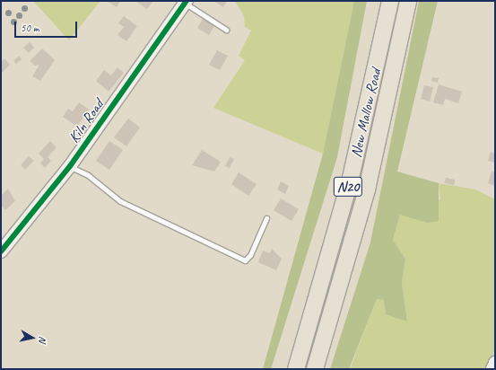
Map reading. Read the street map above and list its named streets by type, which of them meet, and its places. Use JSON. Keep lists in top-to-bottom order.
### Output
{
  "streets": {
    "highway": ["New Mallow Road", "N20"],
    "street": ["Kiln Road"]
  },
  "crossings": [
    ["New Mallow Road", "N20"]
  ],
  "scale_bar": "50 m",
  "north": "right"
}
